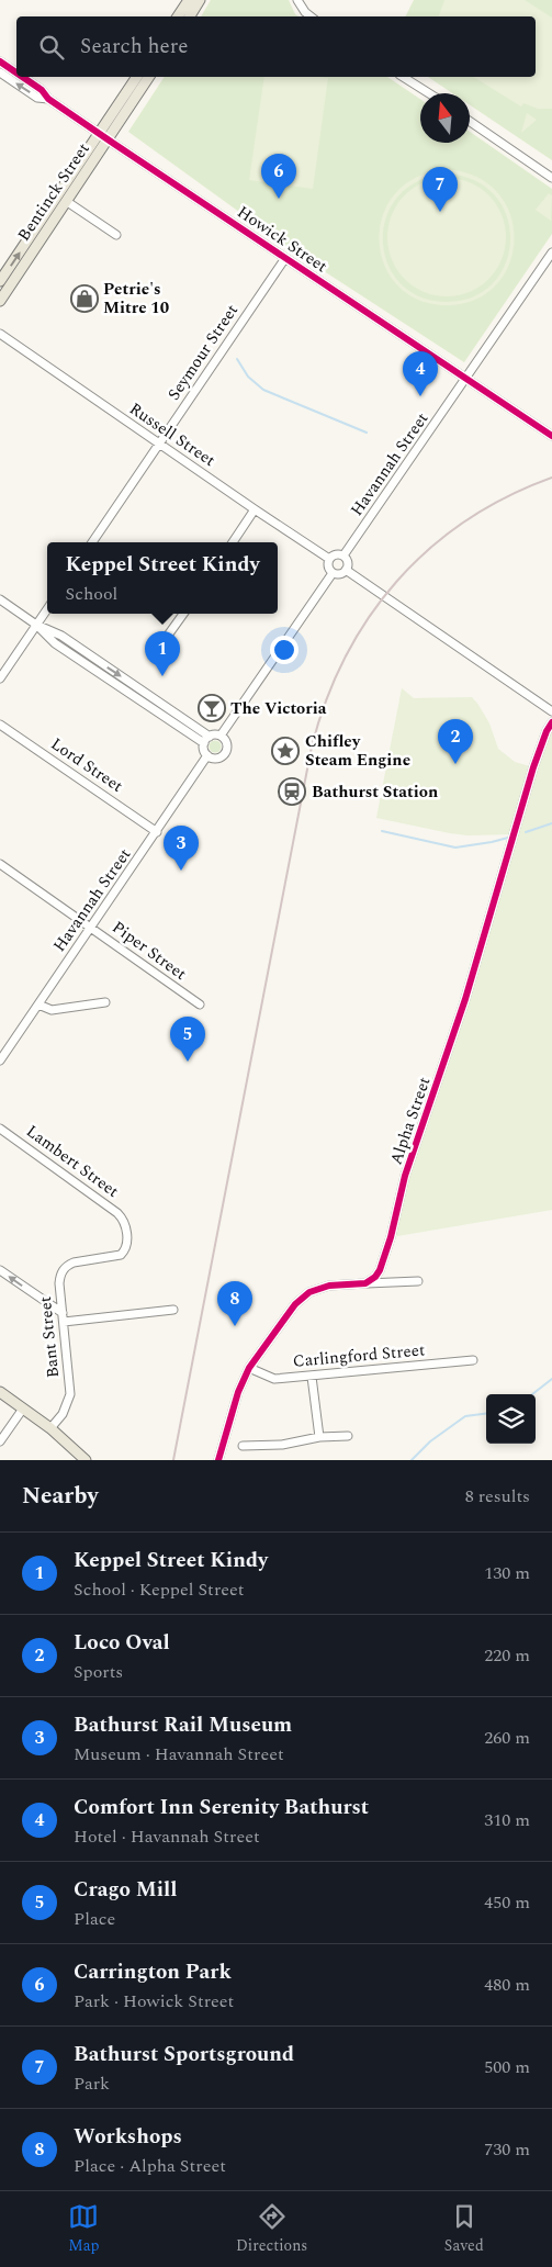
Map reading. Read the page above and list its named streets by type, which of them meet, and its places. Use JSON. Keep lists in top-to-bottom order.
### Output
{
  "streets": {
    "main road": ["Bentinck Street"],
    "street": [
      "Howick Street",
      "Seymour Street",
      "Russell Street",
      "Havannah Street",
      "Lord Street",
      "Piper Street",
      "Alpha Street",
      "Lambert Street",
      "Bant Street",
      "Carlingford Street"
    ]
  },
  "crossings": [
    ["Bentinck Street", "Howick Street"],
    ["Howick Street", "Seymour Street"],
    ["Howick Street", "Havannah Street"],
    ["Seymour Street", "Russell Street"],
    ["Russell Street", "Havannah Street"],
    ["Havannah Street", "Lord Street"],
    ["Havannah Street", "Piper Street"],
    ["Lambert Street", "Bant Street"]
  ],
  "places": {
    "shop": ["Petrie's Mitre 10"],
    "bar": ["The Victoria"],
    "place": ["Chifley Steam Engine"],
    "station": ["Bathurst Station"]
  },
  "north": "top",
  "page": {
    "search": "Search here",
    "pins": [
      "6",
      "7",
      "4",
      "1",
      "2",
      "3",
      "5",
      "8"
    ],
    "popup": ["Keppel Street Kindy", "School"],
    "heading": ["Nearby", "8 results"],
    "list": [
      {
        "mark": "1",
        "name": "Keppel Street Kindy",
        "note": "School · Keppel Street",
        "value": "130 m"
      },
      {
        "mark": "2",
        "name": "Loco Oval",
        "note": "Sports",
        "value": "220 m"
      },
      {
        "mark": "3",
        "name": "Bathurst Rail Museum",
        "note": "Museum · Havannah Street",
        "value": "260 m"
      },
      {
        "mark": "4",
        "name": "Comfort Inn Serenity Bathurst",
        "note": "Hotel · Havannah Street",
        "value": "310 m"
      },
      {
        "mark": "5",
        "name": "Crago Mill",
        "note": "Place",
        "value": "450 m"
      },
      {
        "mark": "6",
        "name": "Carrington Park",
        "note": "Park · Howick Street",
        "value": "480 m"
      },
      {
        "mark": "7",
        "name": "Bathurst Sportsground",
        "note": "Park",
        "value": "500 m"
      },
      {
        "mark": "8",
        "name": "Workshops",
        "note": "Place · Alpha Street",
        "value": "730 m"
      }
    ],
    "nav": ["Map", "Directions", "Saved"]
  }
}
